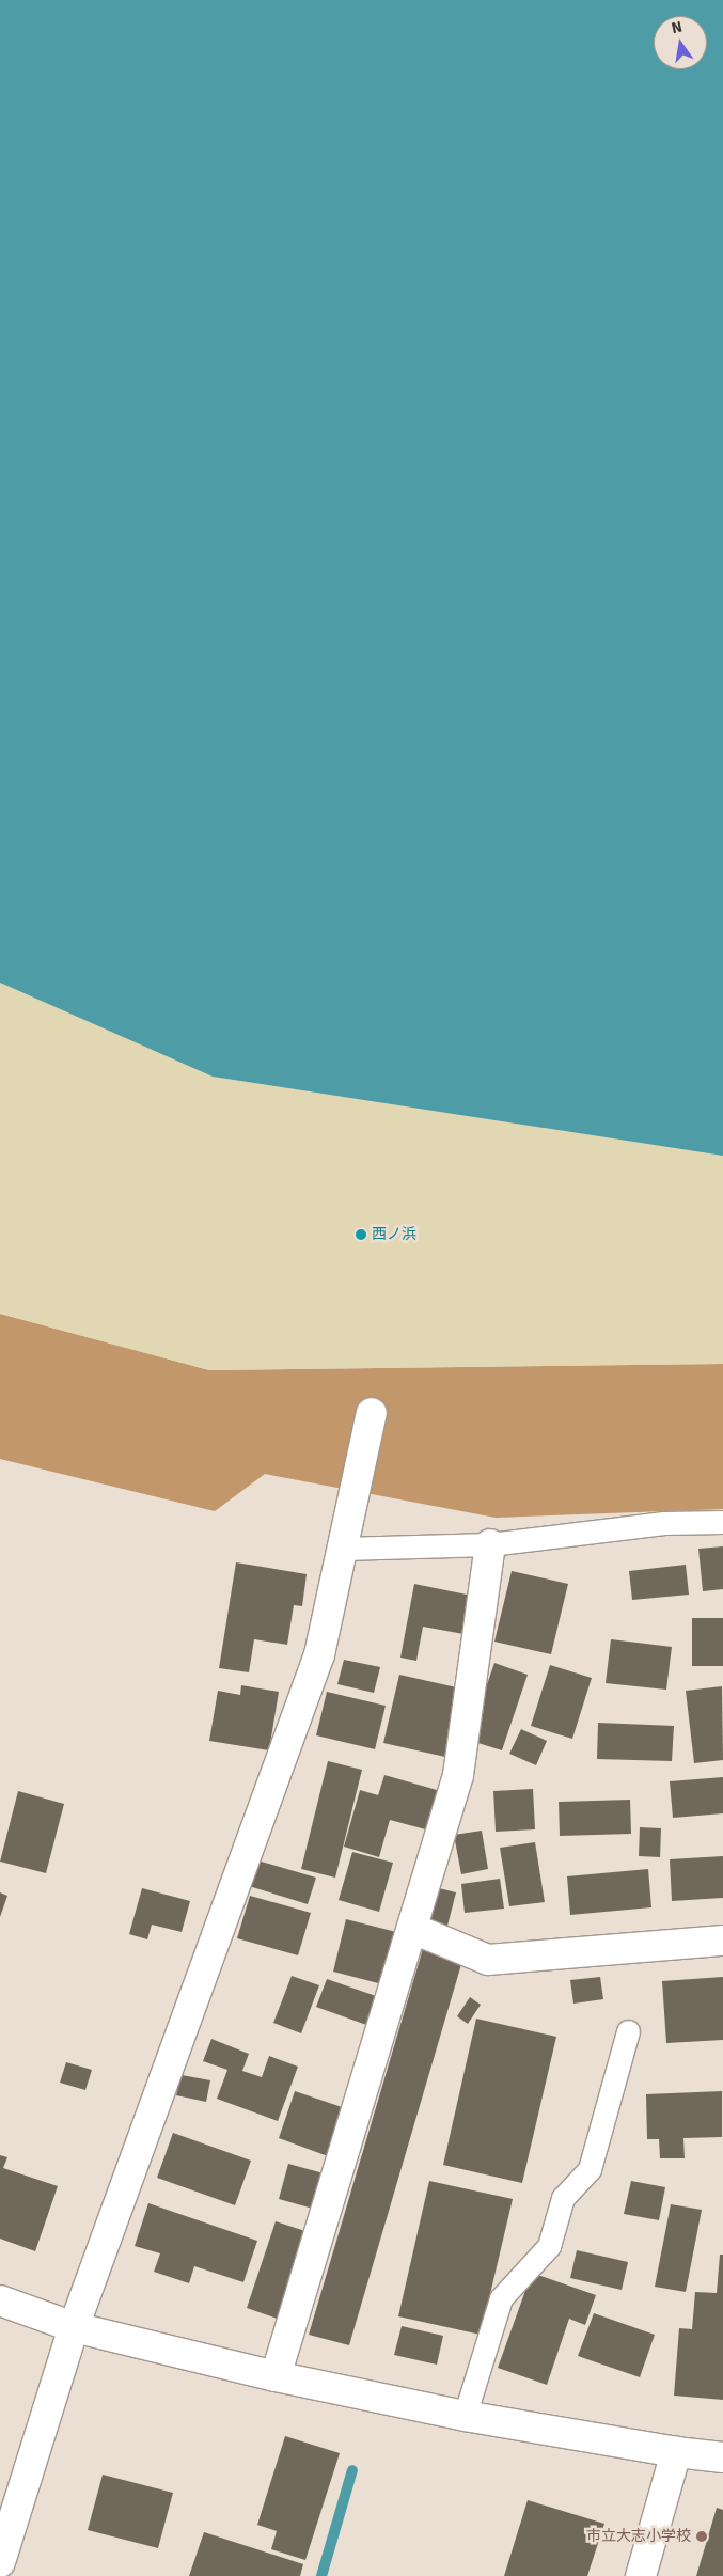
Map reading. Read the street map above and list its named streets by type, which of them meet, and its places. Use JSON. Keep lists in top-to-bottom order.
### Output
{
  "places": ["西ノ浜", "市立大志小学校"],
  "north": "top"
}
